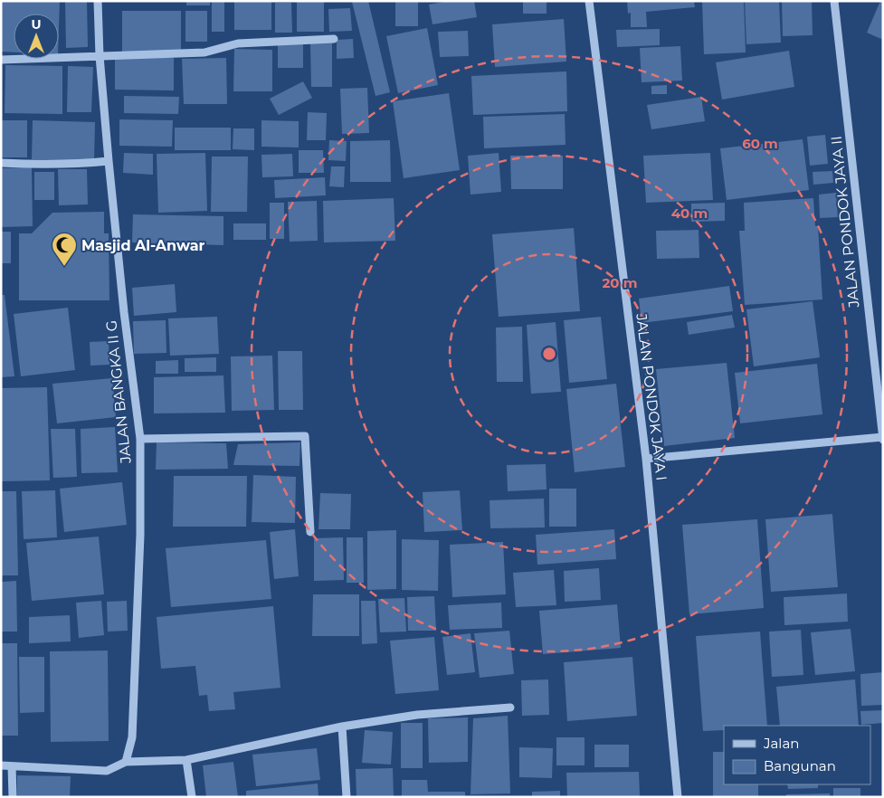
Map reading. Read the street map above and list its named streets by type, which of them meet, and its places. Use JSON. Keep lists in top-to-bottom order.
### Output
{
  "streets": {
    "street": ["JALAN PONDOK JAYA II", "JALAN BANGKA II G", "JALAN PONDOK JAYA I"]
  },
  "places": {
    "mosque": ["Masjid Al-Anwar"]
  },
  "legend": ["Jalan", "Bangunan"],
  "north": "top",
  "rings": ["60 m", "40 m", "20 m"]
}
